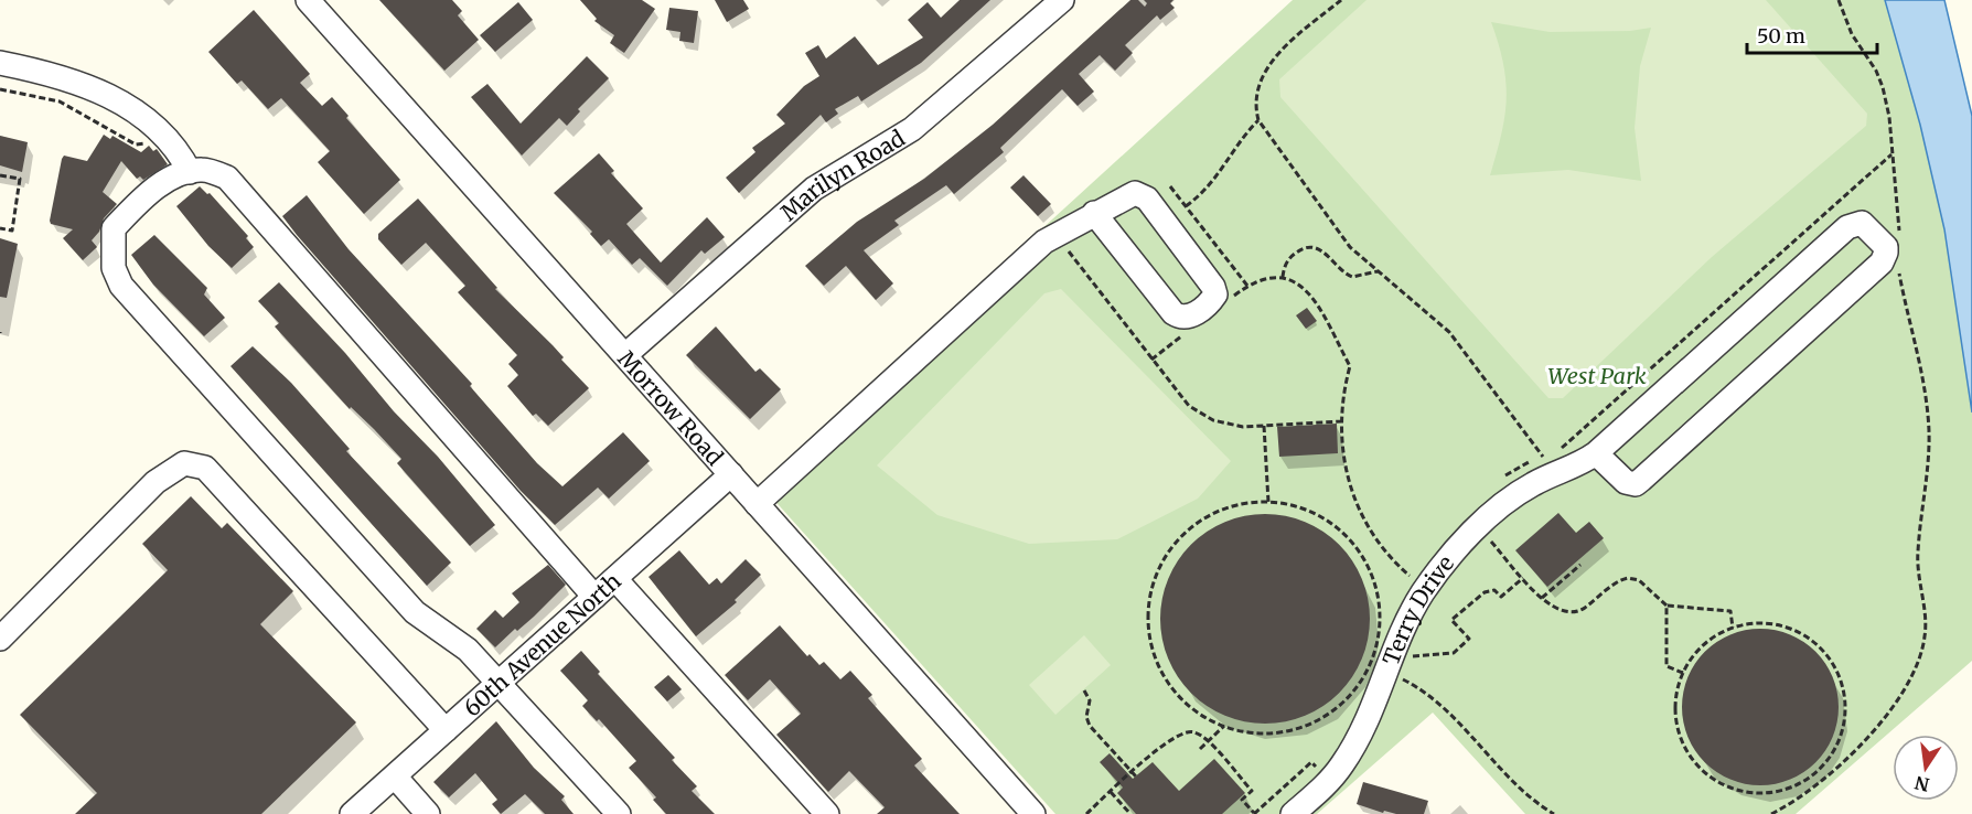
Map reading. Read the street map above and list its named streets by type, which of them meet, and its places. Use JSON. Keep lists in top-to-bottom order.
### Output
{
  "streets": {
    "street": [
      "Marilyn Road",
      "Morrow Road",
      "Terry Drive",
      "60th Avenue North"
    ]
  },
  "crossings": [
    ["Marilyn Road", "Morrow Road"],
    ["Morrow Road", "60th Avenue North"]
  ],
  "parks": ["West Park"],
  "scale_bar": "50 m",
  "north": "bottom"
}
